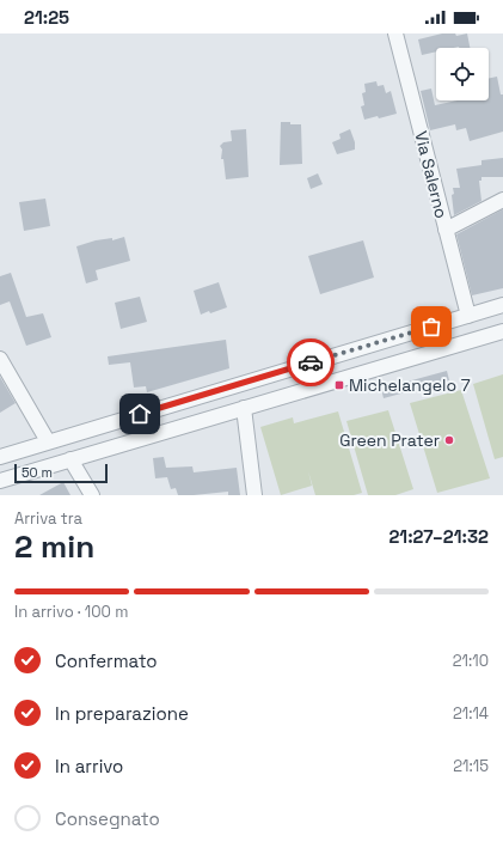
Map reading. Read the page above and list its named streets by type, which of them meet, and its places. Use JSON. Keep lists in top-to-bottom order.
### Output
{
  "streets": {
    "street": ["Via Salerno"]
  },
  "places": {
    "transit": ["Michelangelo 7"],
    "other": ["Green Prater"]
  },
  "scale_bar": "50 m",
  "page": {
    "status": "21:25",
    "scale": "50 m",
    "heading": ["2 min", "Arriva tra", "21:27–21:32"],
    "bar": "In arrivo · 100 m",
    "list": [
      ["Confermato", "21:10"],
      ["In preparazione", "21:14"],
      ["In arrivo", "21:15"],
      "Consegnato"
    ]
  }
}
